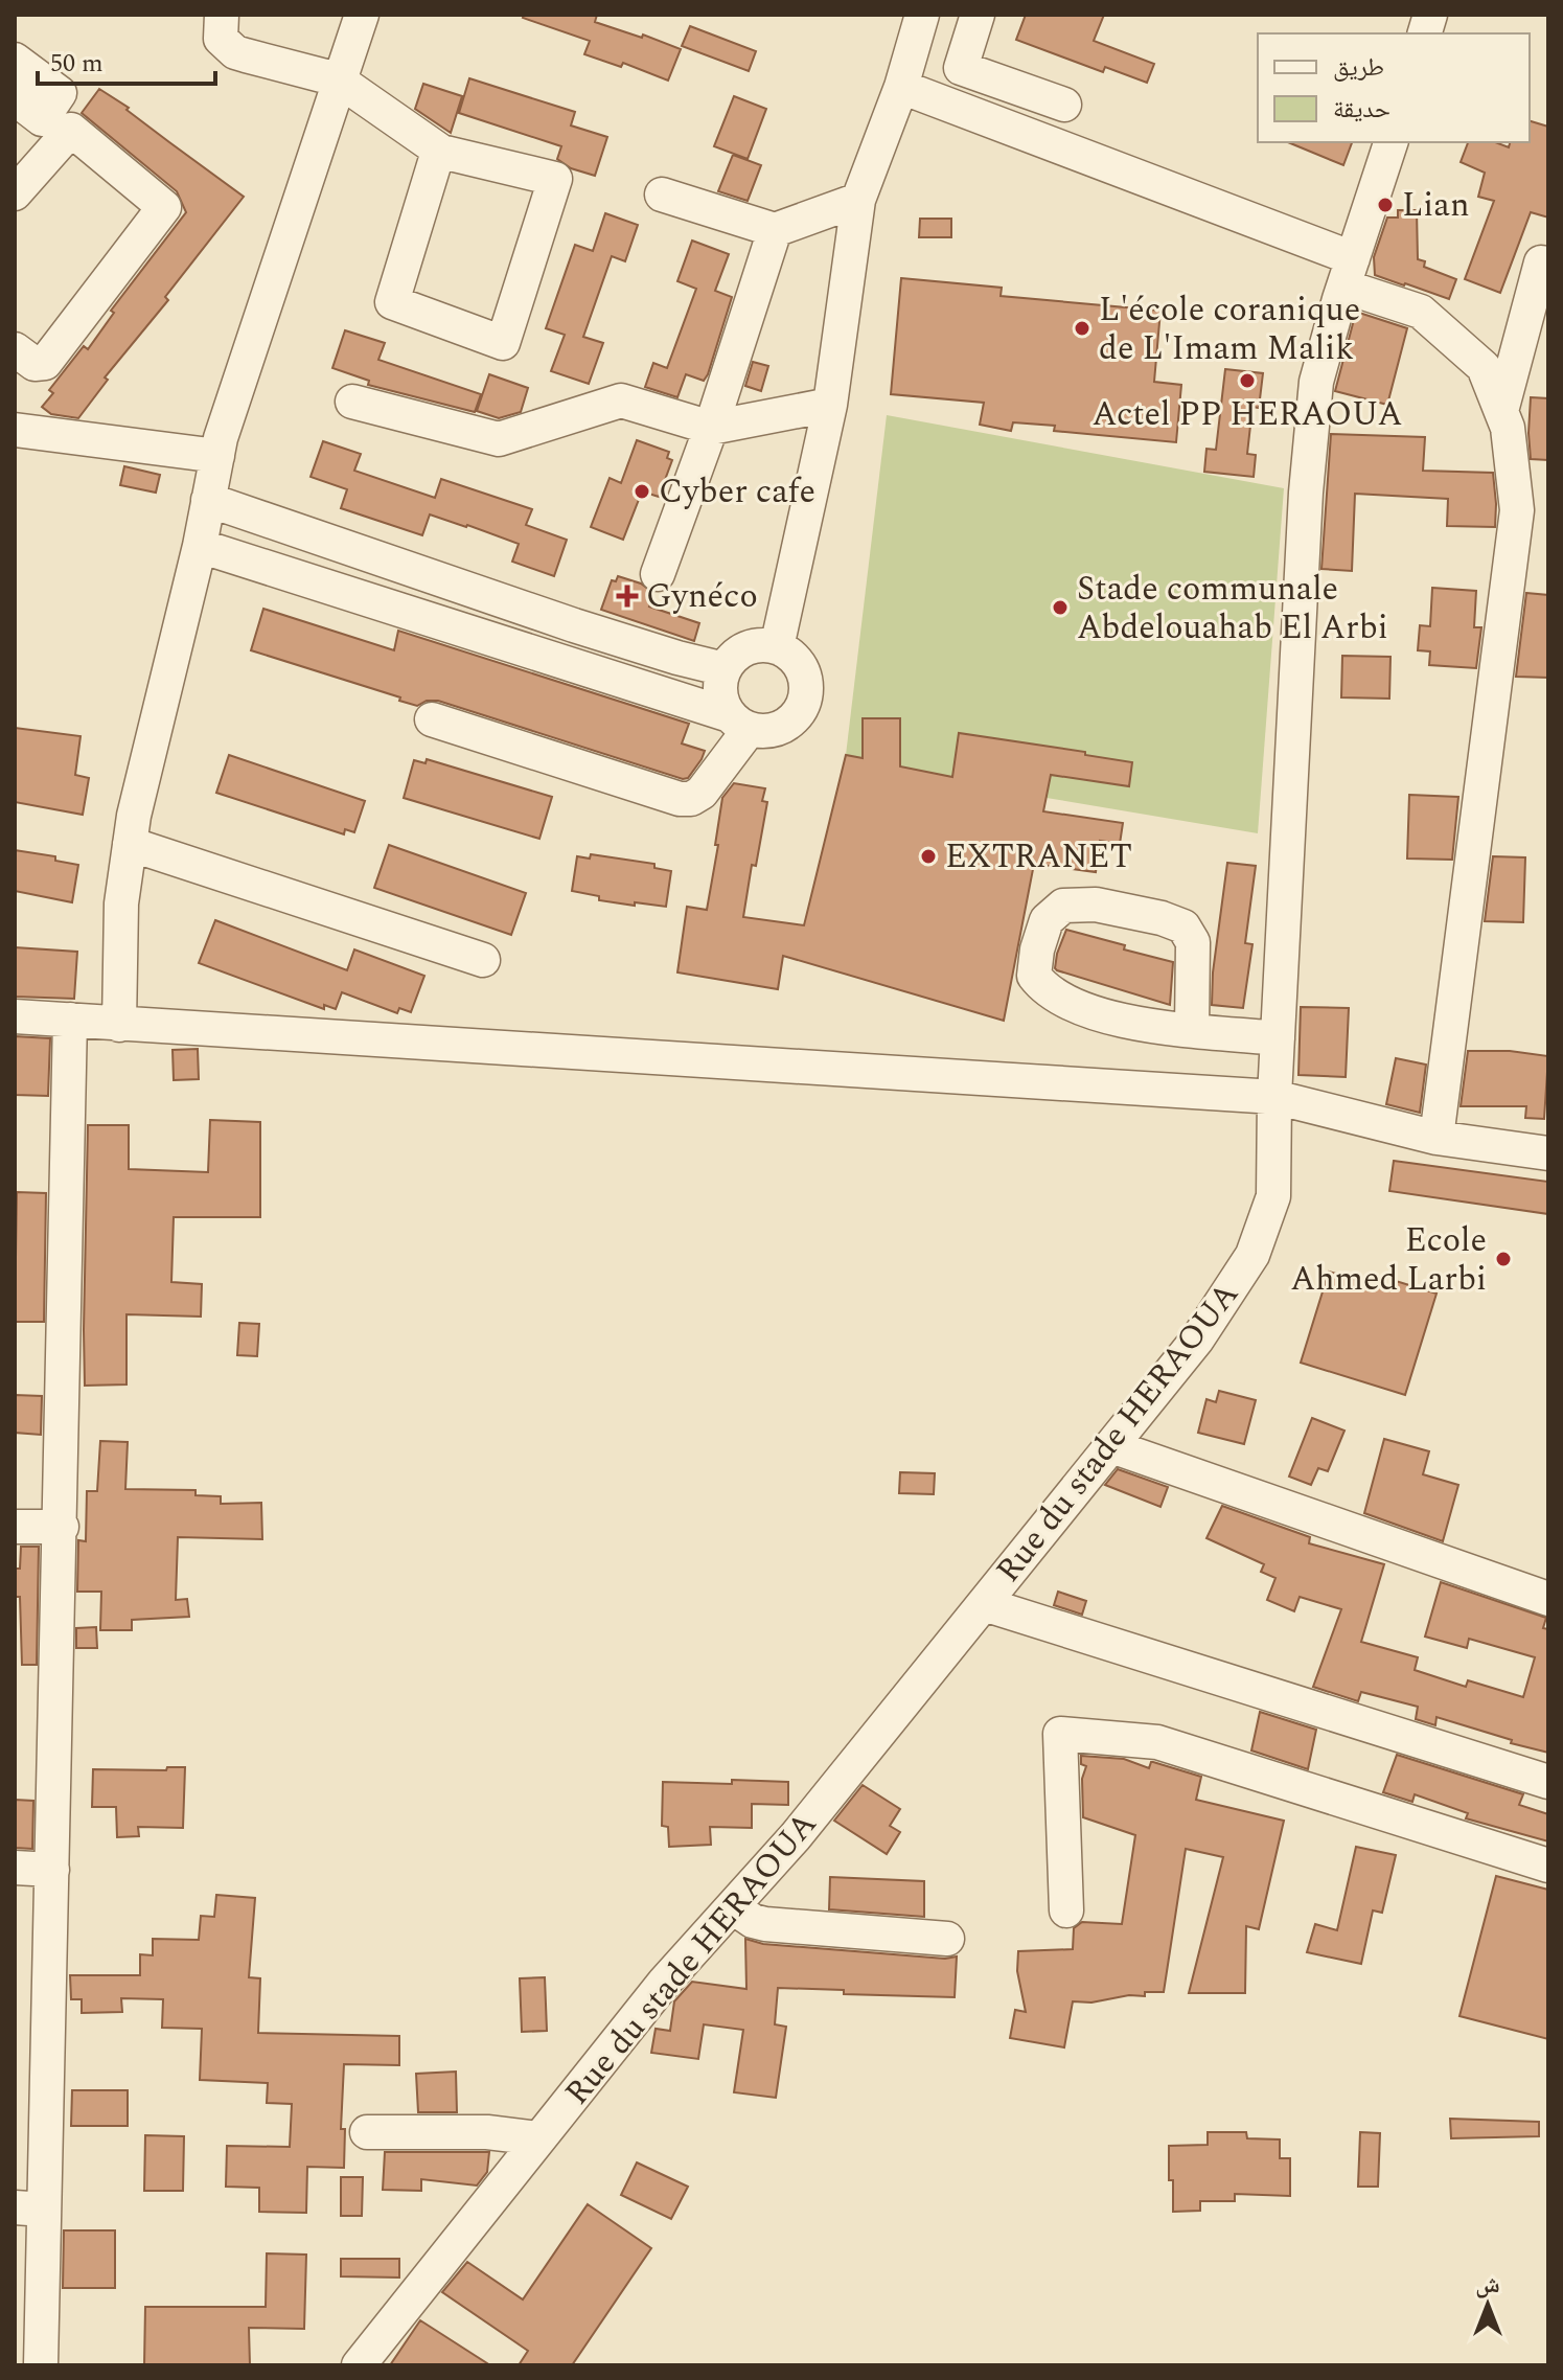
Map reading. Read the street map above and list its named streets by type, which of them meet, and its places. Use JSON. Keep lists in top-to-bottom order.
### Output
{
  "streets": {
    "street": ["Rue du stade HERAOUA"]
  },
  "places": {
    "other": [
      "Lian",
      "L'école coranique de L'Imam Malik",
      "Actel PP HERAOUA",
      "Cyber cafe",
      "Stade communale Abdelouahab El Arbi",
      "EXTRANET",
      "Ecole Ahmed Larbi"
    ],
    "health": ["Gynéco"]
  },
  "legend": ["طريق", "حديقة"],
  "scale_bar": "50 m",
  "north": "top"
}
